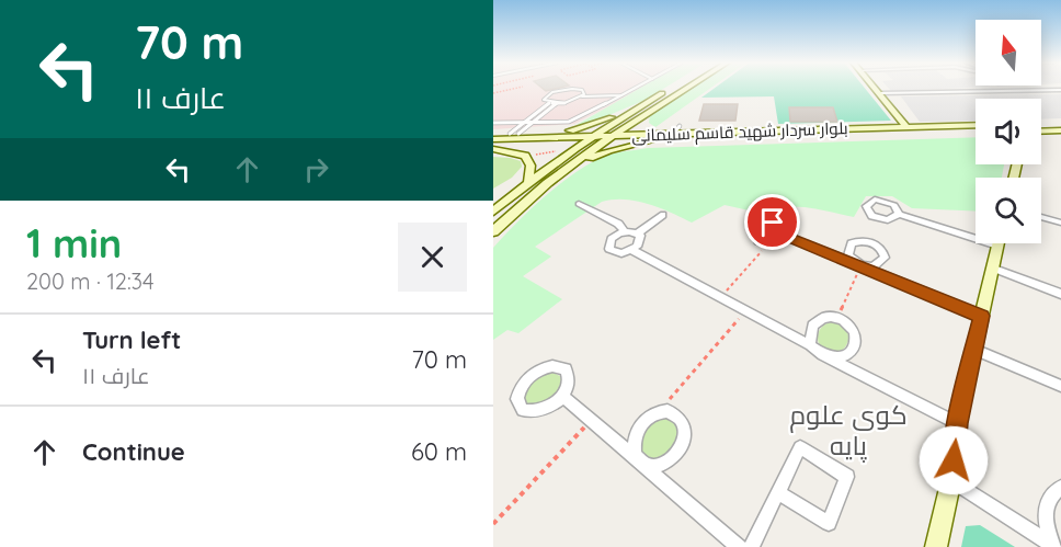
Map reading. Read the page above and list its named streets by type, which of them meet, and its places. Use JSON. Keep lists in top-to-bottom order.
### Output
{
  "streets": {
    "main road": ["بلوار سردار شهید قاسم سلیمانی"]
  },
  "districts": ["کوی علوم پایه"],
  "north": "top",
  "page": {
    "turn": ["70 m", "عارف ۱۱"],
    "heading": ["1 min", "200 m · 12:34"],
    "list": [
      {
        "name": "Turn left",
        "note": "عارف ۱۱",
        "value": "70 m"
      },
      {
        "name": "Continue",
        "value": "60 m"
      }
    ]
  }
}
